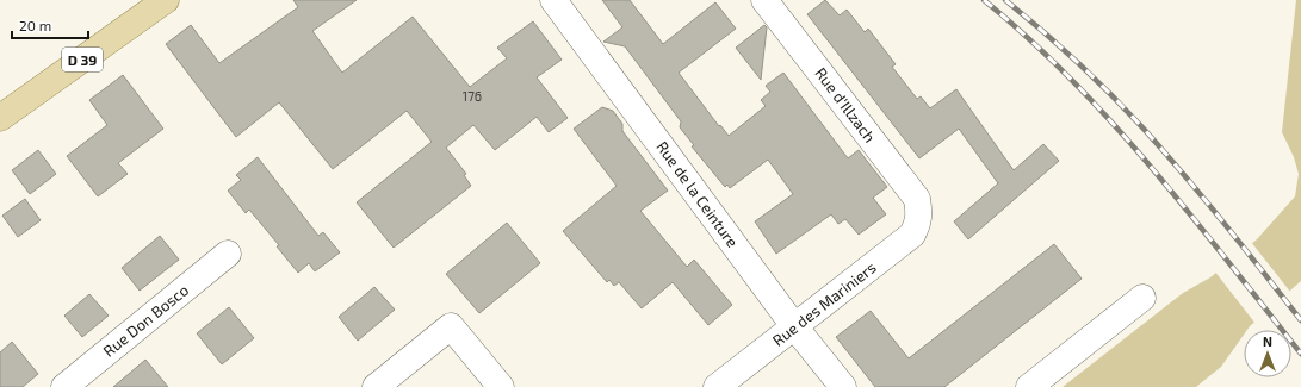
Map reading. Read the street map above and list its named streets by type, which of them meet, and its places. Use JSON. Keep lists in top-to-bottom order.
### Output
{
  "streets": {
    "main road": ["D 39"],
    "street": [
      "Rue d'Illzach",
      "Rue de la Ceinture",
      "Rue des Mariniers",
      "Rue Don Bosco"
    ]
  },
  "crossings": [
    ["Rue d'Illzach", "Rue des Mariniers"],
    ["Rue de la Ceinture", "Rue des Mariniers"]
  ],
  "house_numbers": ["176"],
  "scale_bar": "20 m",
  "north": "top"
}
